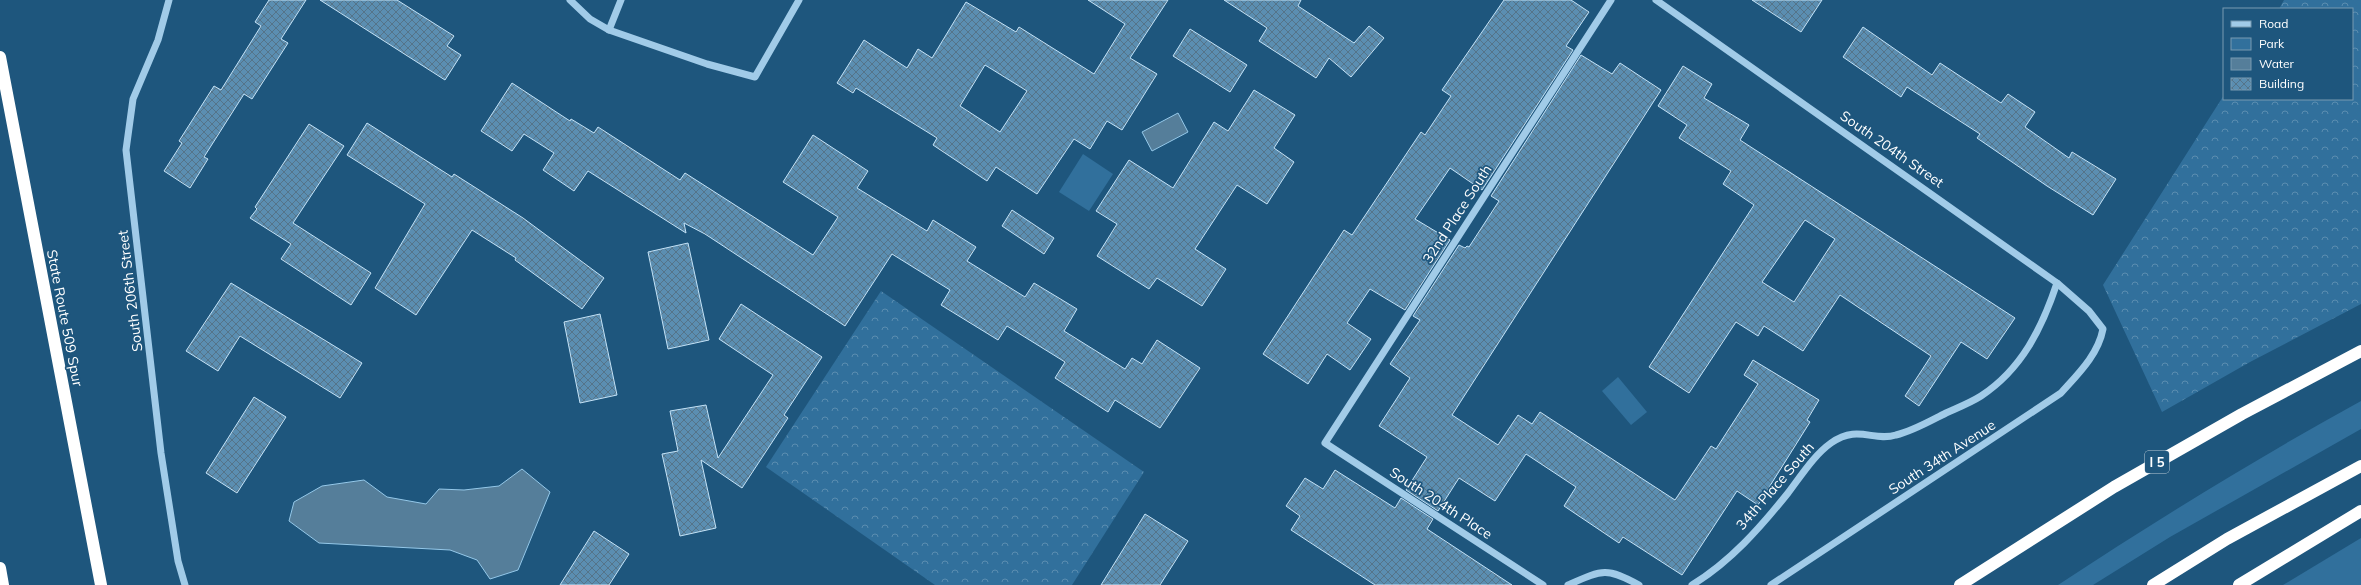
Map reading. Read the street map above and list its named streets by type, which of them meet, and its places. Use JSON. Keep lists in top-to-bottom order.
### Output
{
  "streets": {
    "highway": ["State Route 509 Spur", "I 5"],
    "street": [
      "South 204th Street",
      "32nd Place South",
      "South 206th Street",
      "South 34th Avenue",
      "34th Place South",
      "South 204th Place"
    ]
  },
  "crossings": [
    ["South 204th Street", "South 34th Avenue"],
    ["South 204th Street", "34th Place South"],
    ["32nd Place South", "South 204th Place"]
  ],
  "legend": [
    "Road",
    "Park",
    "Water",
    "Building"
  ]
}
